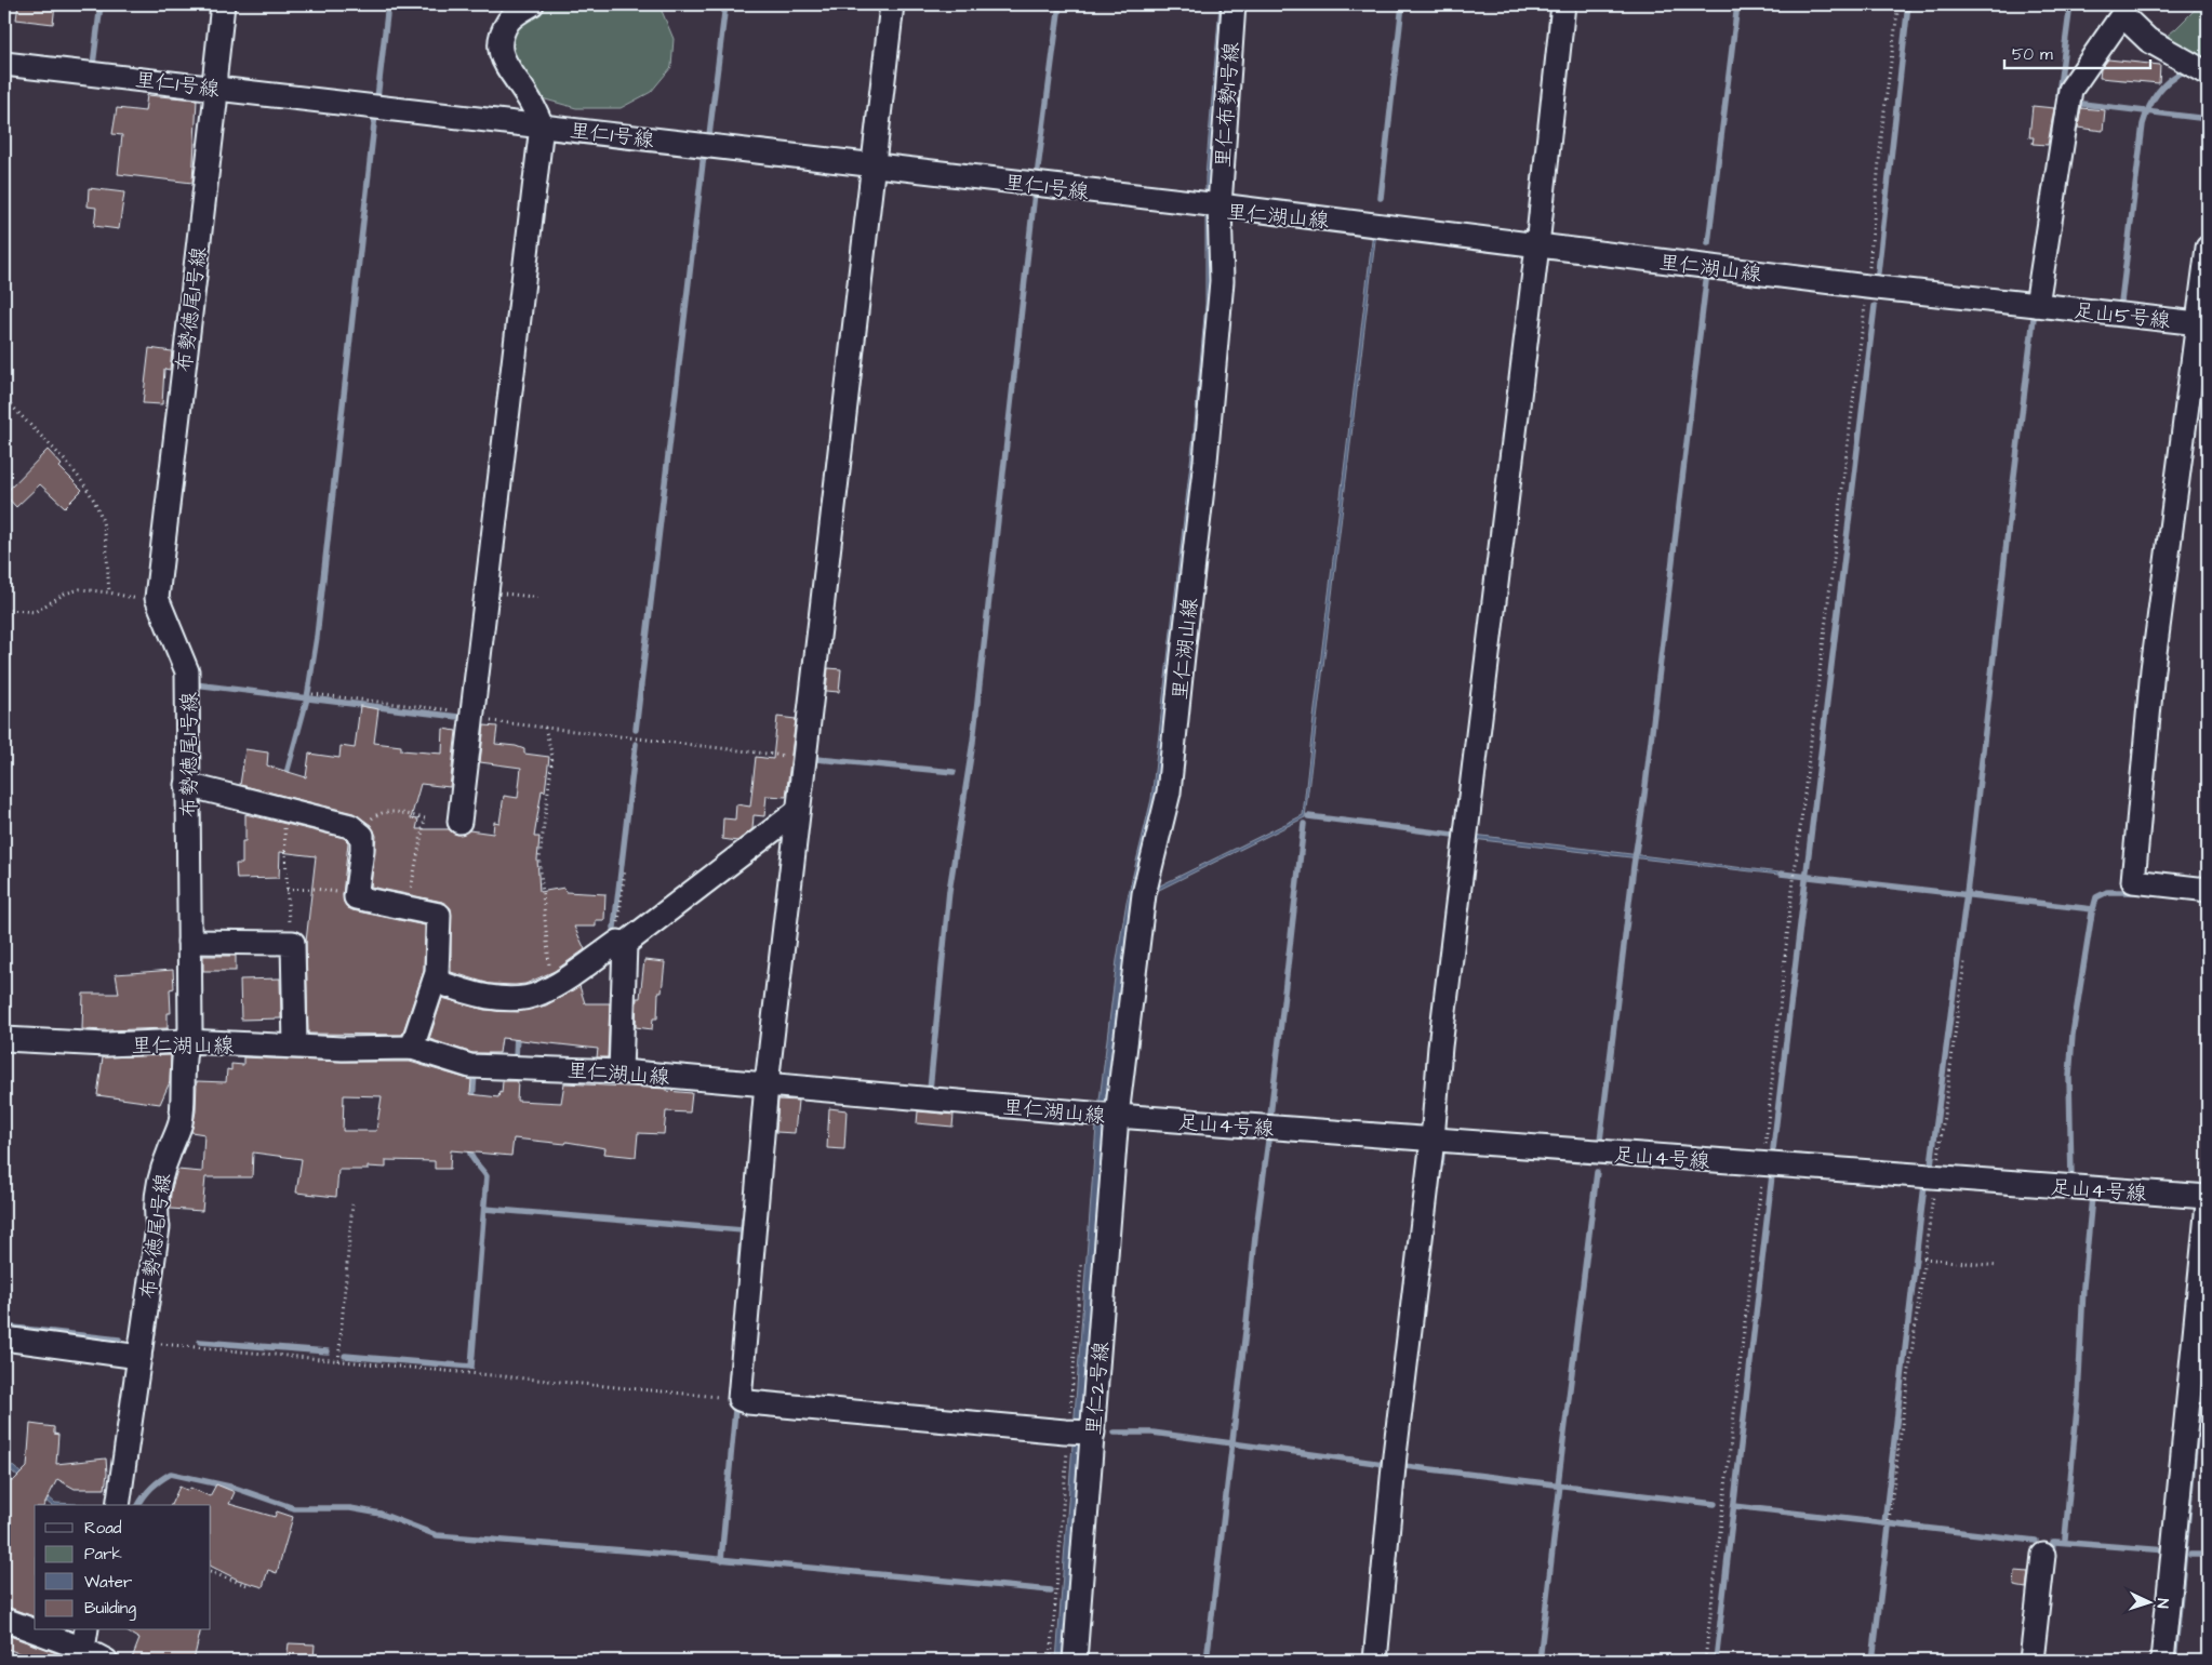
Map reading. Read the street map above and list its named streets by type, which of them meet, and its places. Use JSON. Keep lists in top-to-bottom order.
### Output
{
  "streets": {
    "street": [
      "里仁1号線",
      "里仁布勢1号線",
      "里仁湖山線",
      "布勢徳尾1号線",
      "足山5号線",
      "足山4号線",
      "里仁2号線"
    ]
  },
  "crossings": [
    ["里仁1号線", "里仁布勢1号線"],
    ["里仁1号線", "里仁湖山線"],
    ["里仁1号線", "布勢徳尾1号線"],
    ["里仁布勢1号線", "里仁湖山線"],
    ["里仁湖山線", "布勢徳尾1号線"],
    ["里仁湖山線", "足山5号線"],
    ["里仁湖山線", "足山4号線"],
    ["里仁湖山線", "里仁2号線"],
    ["足山4号線", "里仁2号線"]
  ],
  "legend": [
    "Road",
    "Park",
    "Water",
    "Building"
  ],
  "scale_bar": "50 m",
  "north": "right"
}
